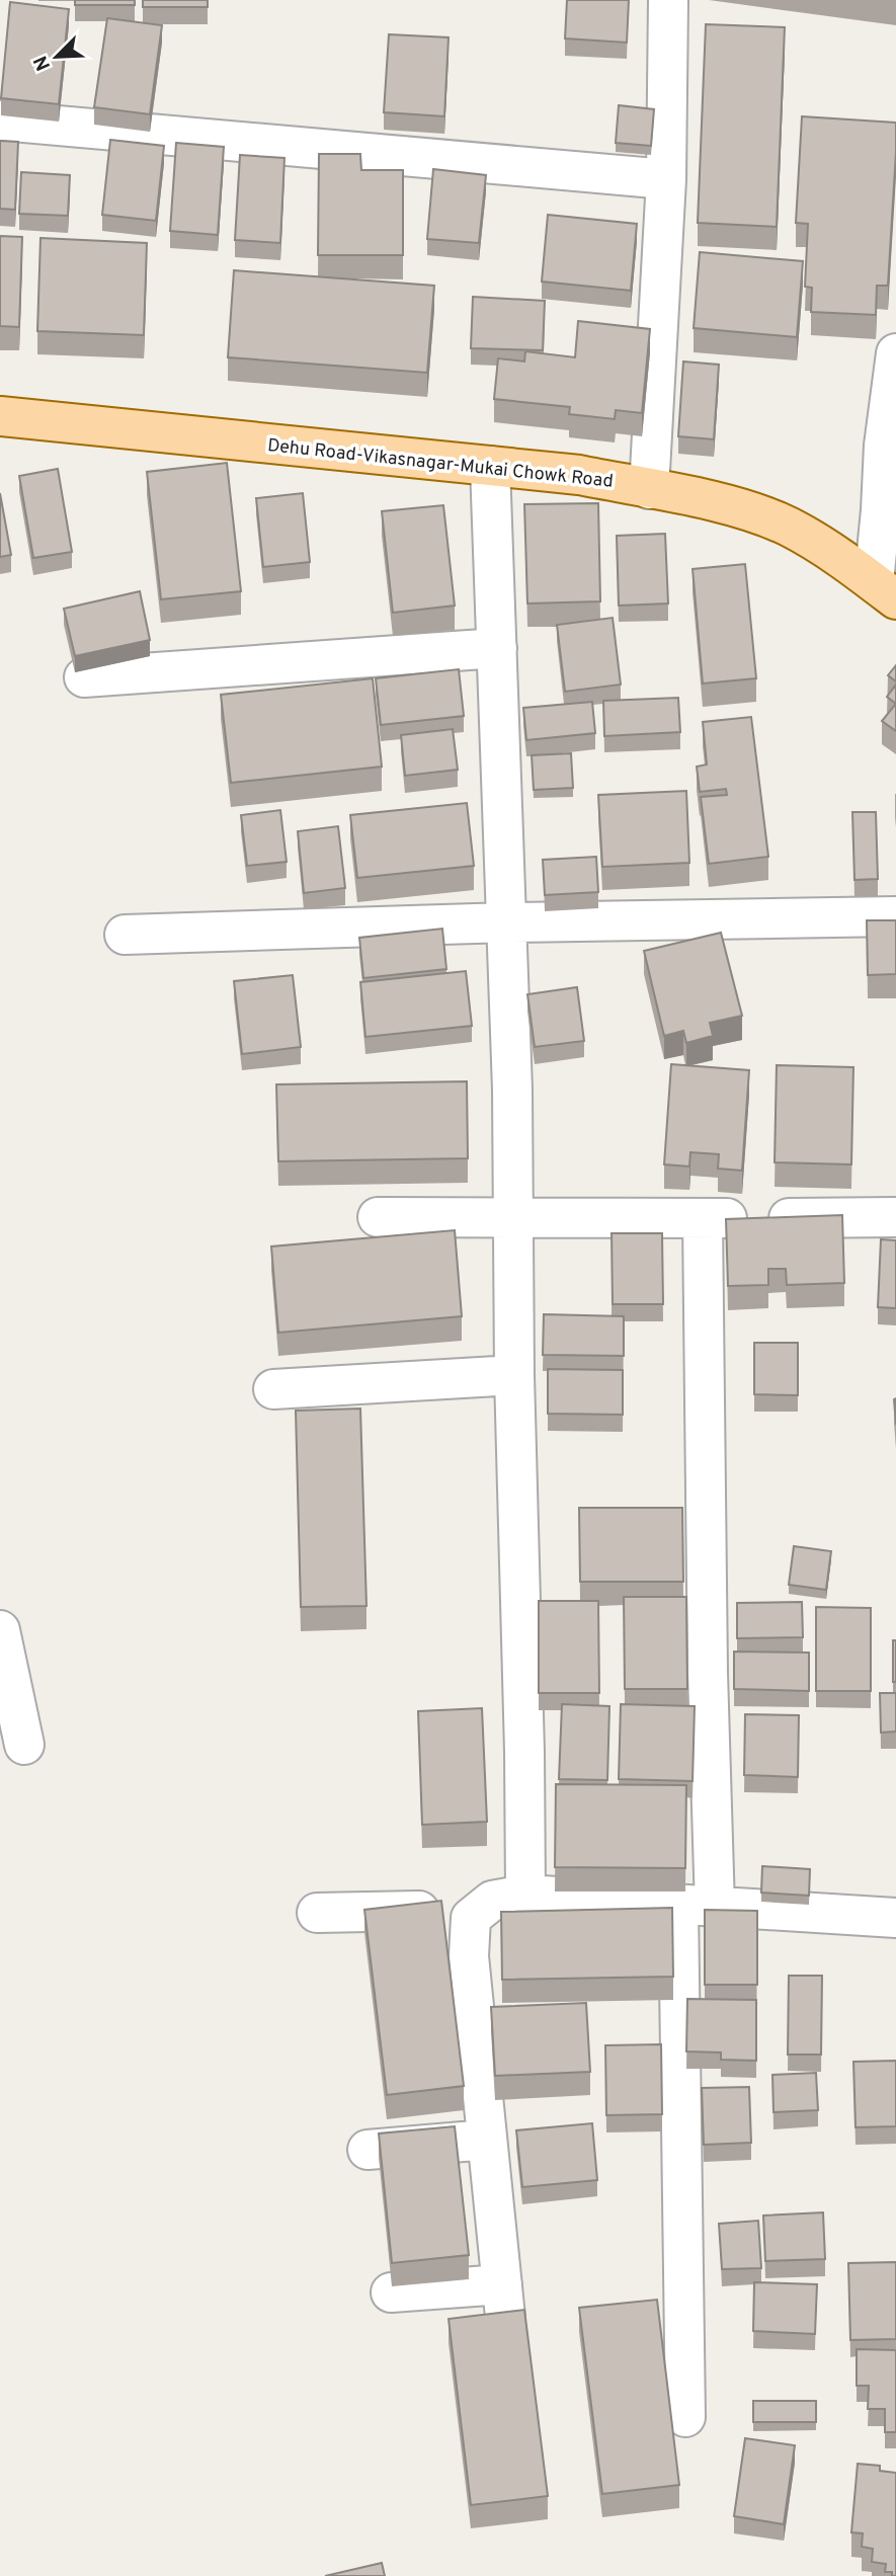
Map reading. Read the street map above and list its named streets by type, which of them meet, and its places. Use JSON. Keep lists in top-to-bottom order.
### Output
{
  "streets": {
    "main road": ["Dehu Road-Vikasnagar-Mukai Chowk Road"]
  },
  "north": "bottom left"
}
